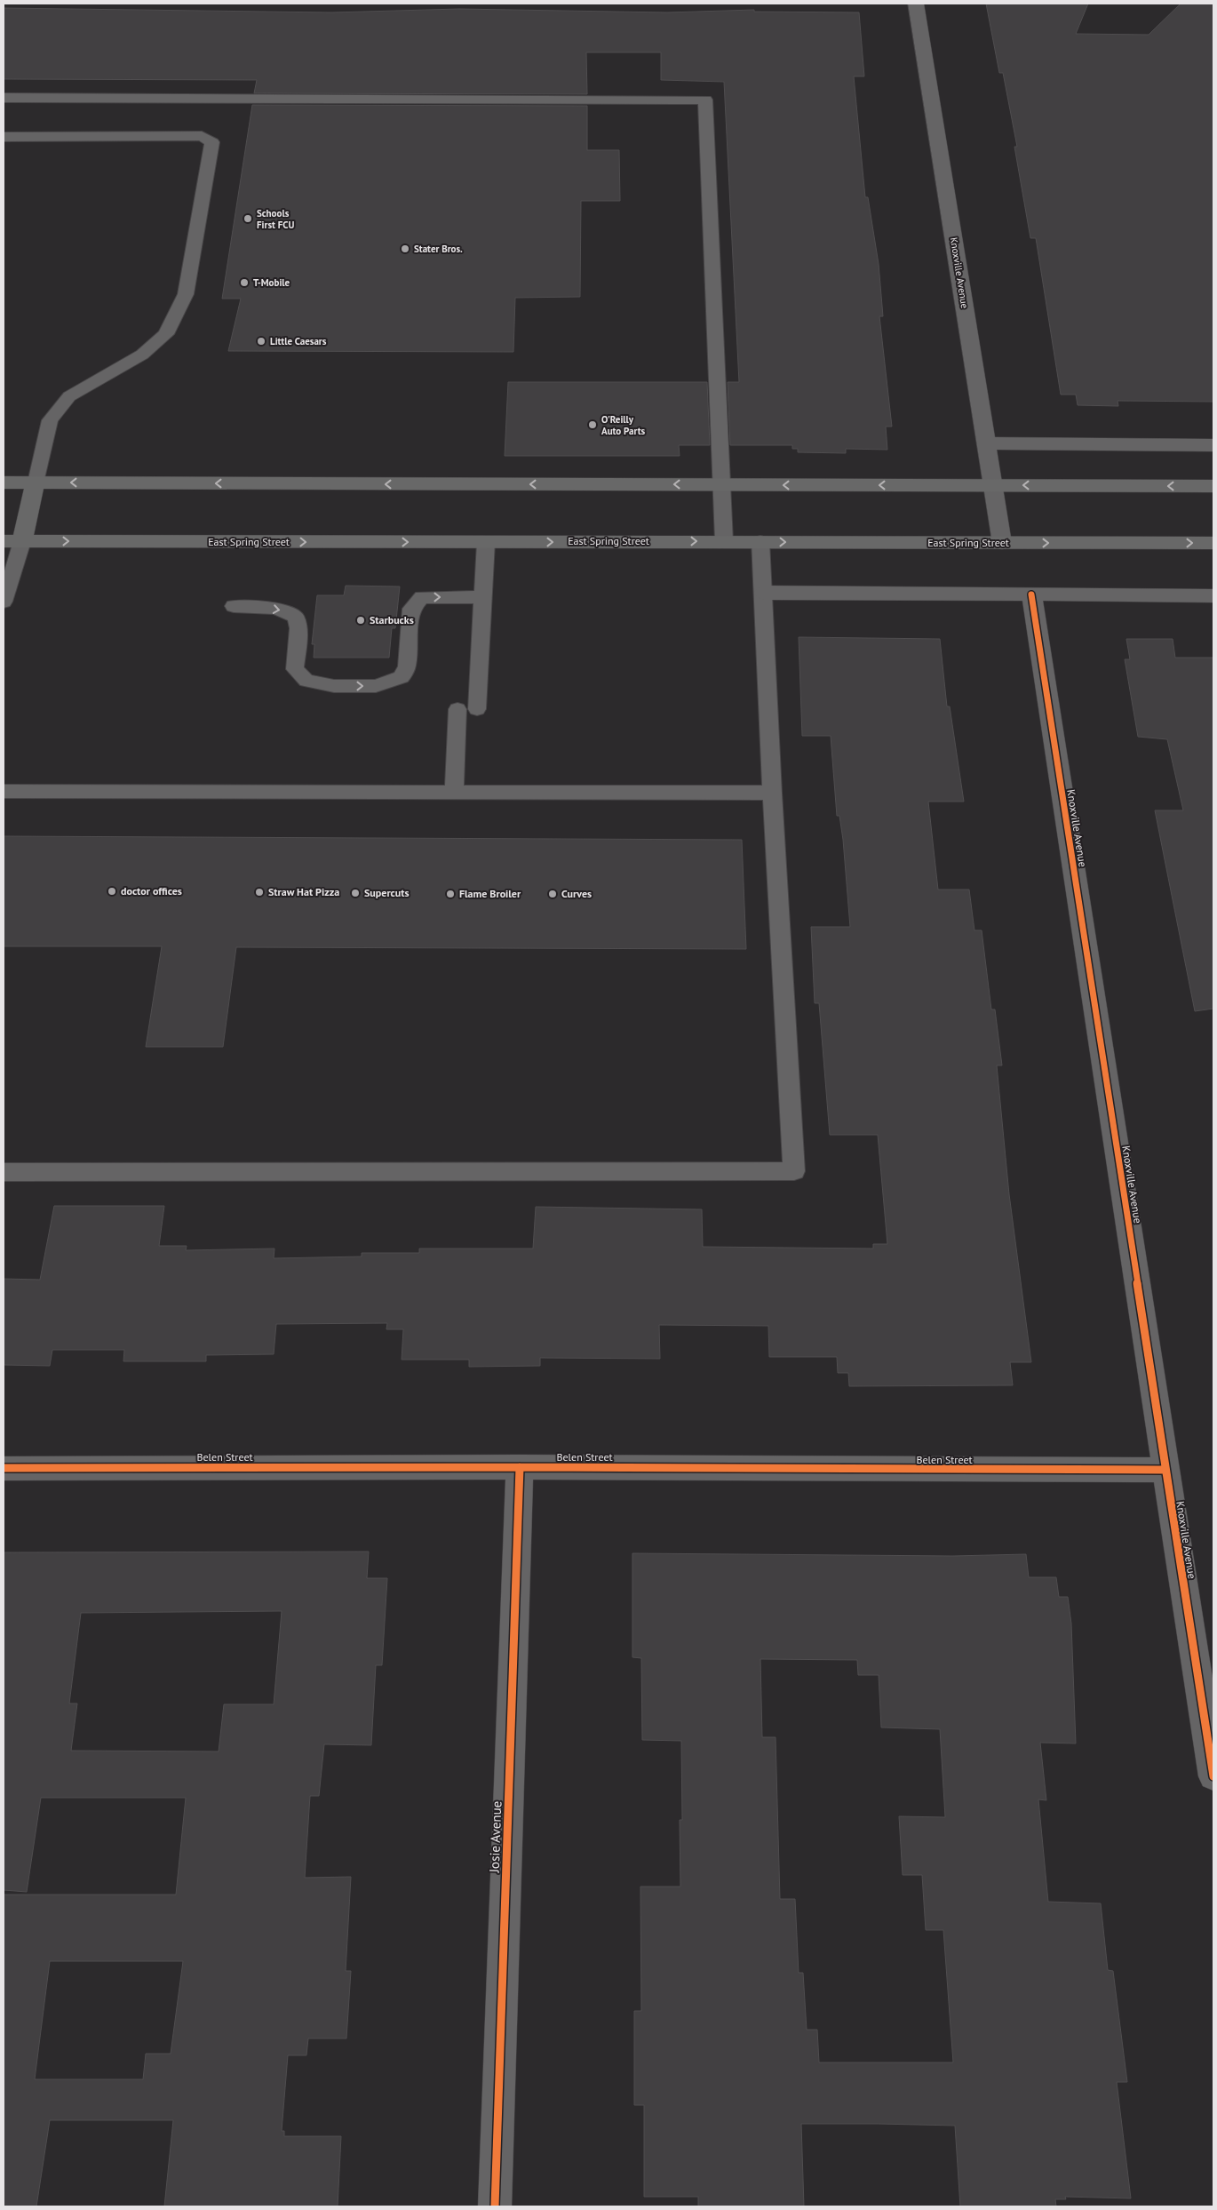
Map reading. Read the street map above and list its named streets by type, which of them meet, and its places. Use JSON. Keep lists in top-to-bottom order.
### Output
{
  "streets": {
    "main road": ["East Spring Street"],
    "street": ["Knoxville Avenue", "Belen Street", "Josie Avenue"]
  },
  "crossings": [
    ["Knoxville Avenue", "East Spring Street"],
    ["Knoxville Avenue", "Belen Street"],
    ["Belen Street", "Josie Avenue"]
  ],
  "places": [
    "Schools First FCU",
    "Stater Bros.",
    "T-Mobile",
    "Little Caesars",
    "O'Reilly Auto Parts",
    "Starbucks",
    "doctor offices",
    "Straw Hat Pizza",
    "Supercuts",
    "Flame Broiler",
    "Curves"
  ]
}
